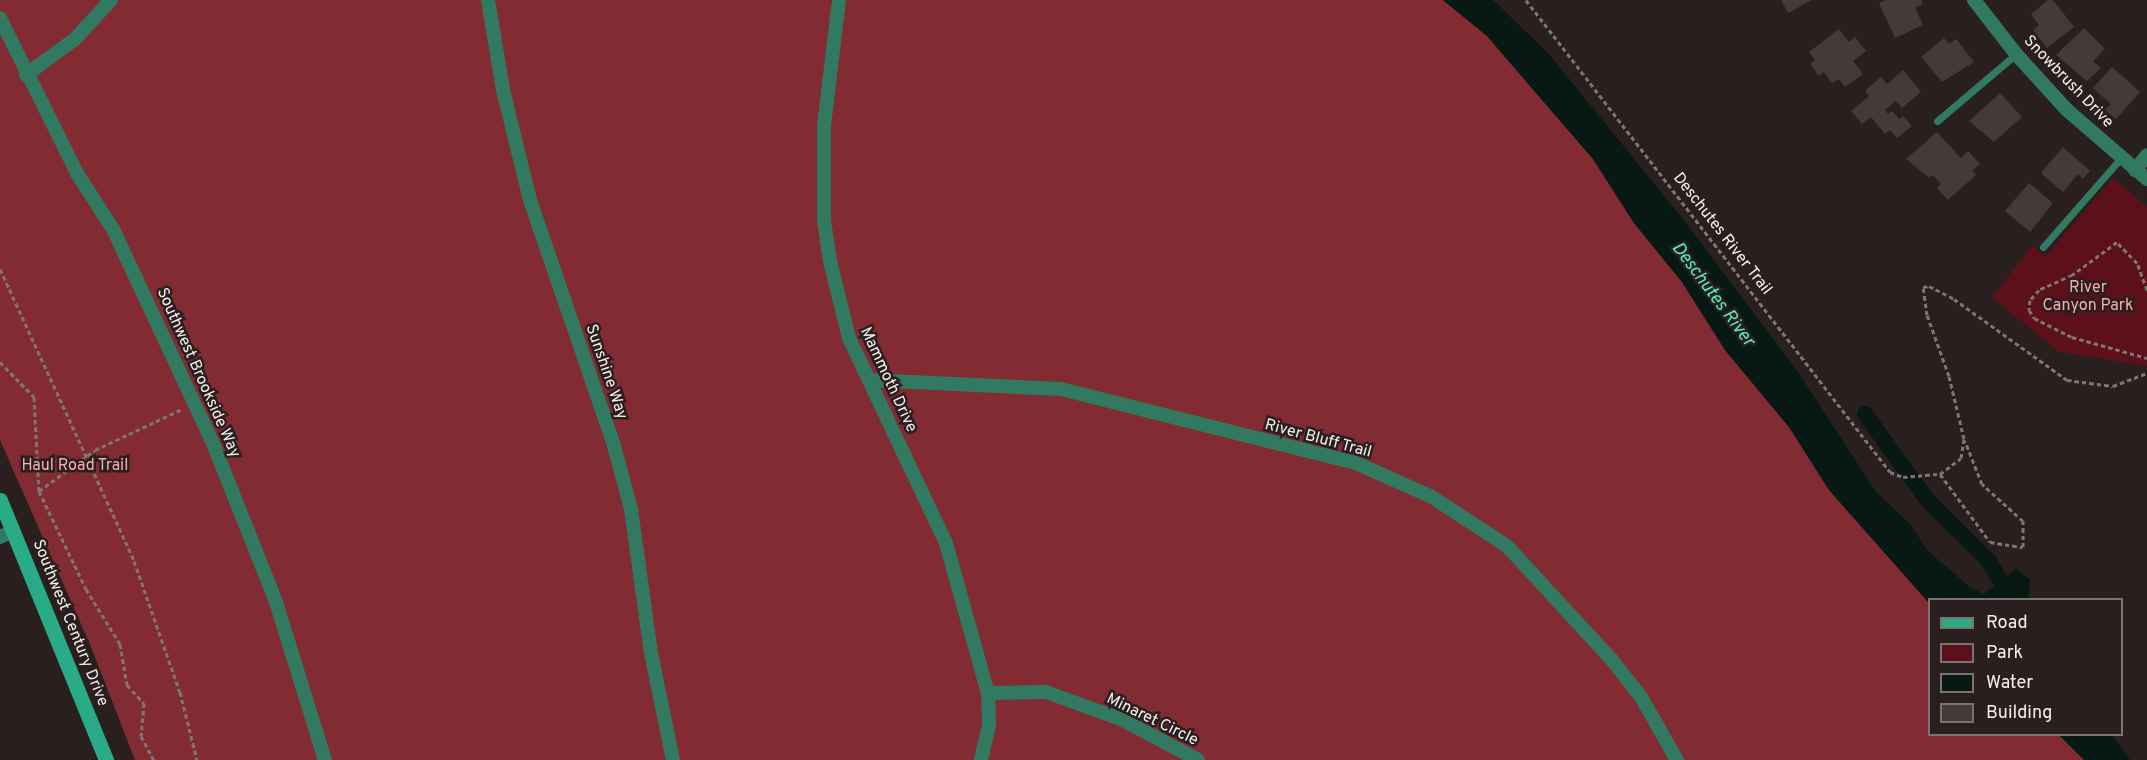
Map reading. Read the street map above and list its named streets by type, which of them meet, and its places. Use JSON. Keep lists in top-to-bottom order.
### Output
{
  "streets": {
    "main road": ["Southwest Century Drive"],
    "street": [
      "Snowbrush Drive",
      "Sunshine Way",
      "Southwest Brookside Way",
      "Mammoth Drive",
      "River Bluff Trail",
      "Minaret Circle"
    ],
    "path": ["Deschutes River Trail"]
  },
  "crossings": [
    ["Mammoth Drive", "River Bluff Trail"],
    ["Mammoth Drive", "Minaret Circle"]
  ],
  "water": ["Deschutes River"],
  "parks": ["River Canyon Park", "Haul Road Trail"],
  "legend": [
    "Road",
    "Park",
    "Water",
    "Building"
  ]
}
